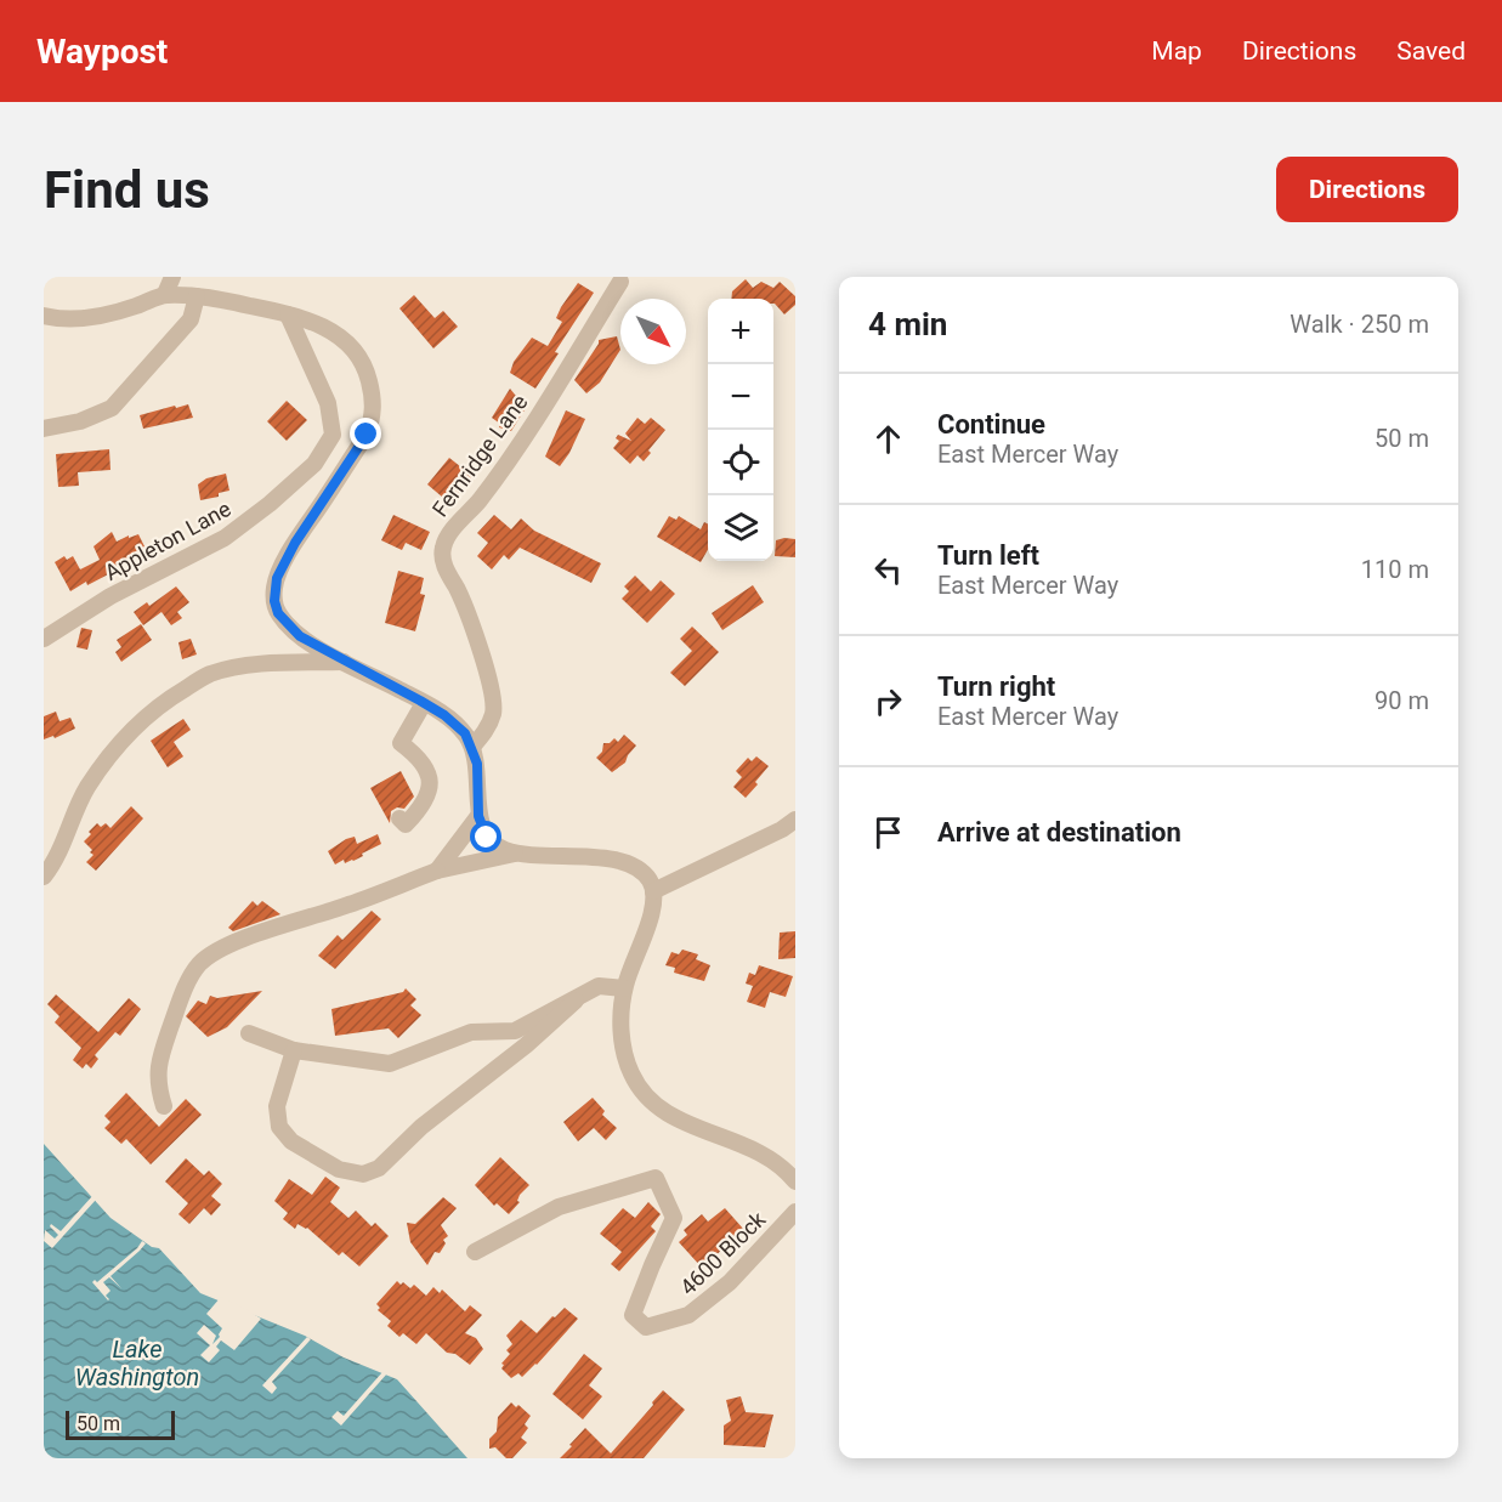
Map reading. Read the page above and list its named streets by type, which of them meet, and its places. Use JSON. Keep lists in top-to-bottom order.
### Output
{
  "streets": {
    "street": ["Fernridge Lane", "Appleton Lane", "4600 Block"]
  },
  "water": ["Lake Washington"],
  "scale_bar": "50 m",
  "north": "bottom right",
  "page": {
    "header": "Waypost",
    "nav": ["Map", "Directions", "Saved"],
    "buttons": "Directions",
    "title": "Find us",
    "heading": ["4 min", "Walk · 250 m"],
    "map_buttons": ["+", "−"],
    "list": [
      ["Continue", "East Mercer Way", "50 m"],
      ["Turn left", "East Mercer Way", "110 m"],
      ["Turn right", "East Mercer Way", "90 m"],
      "Arrive at destination"
    ],
    "scale": "50 m"
  }
}
